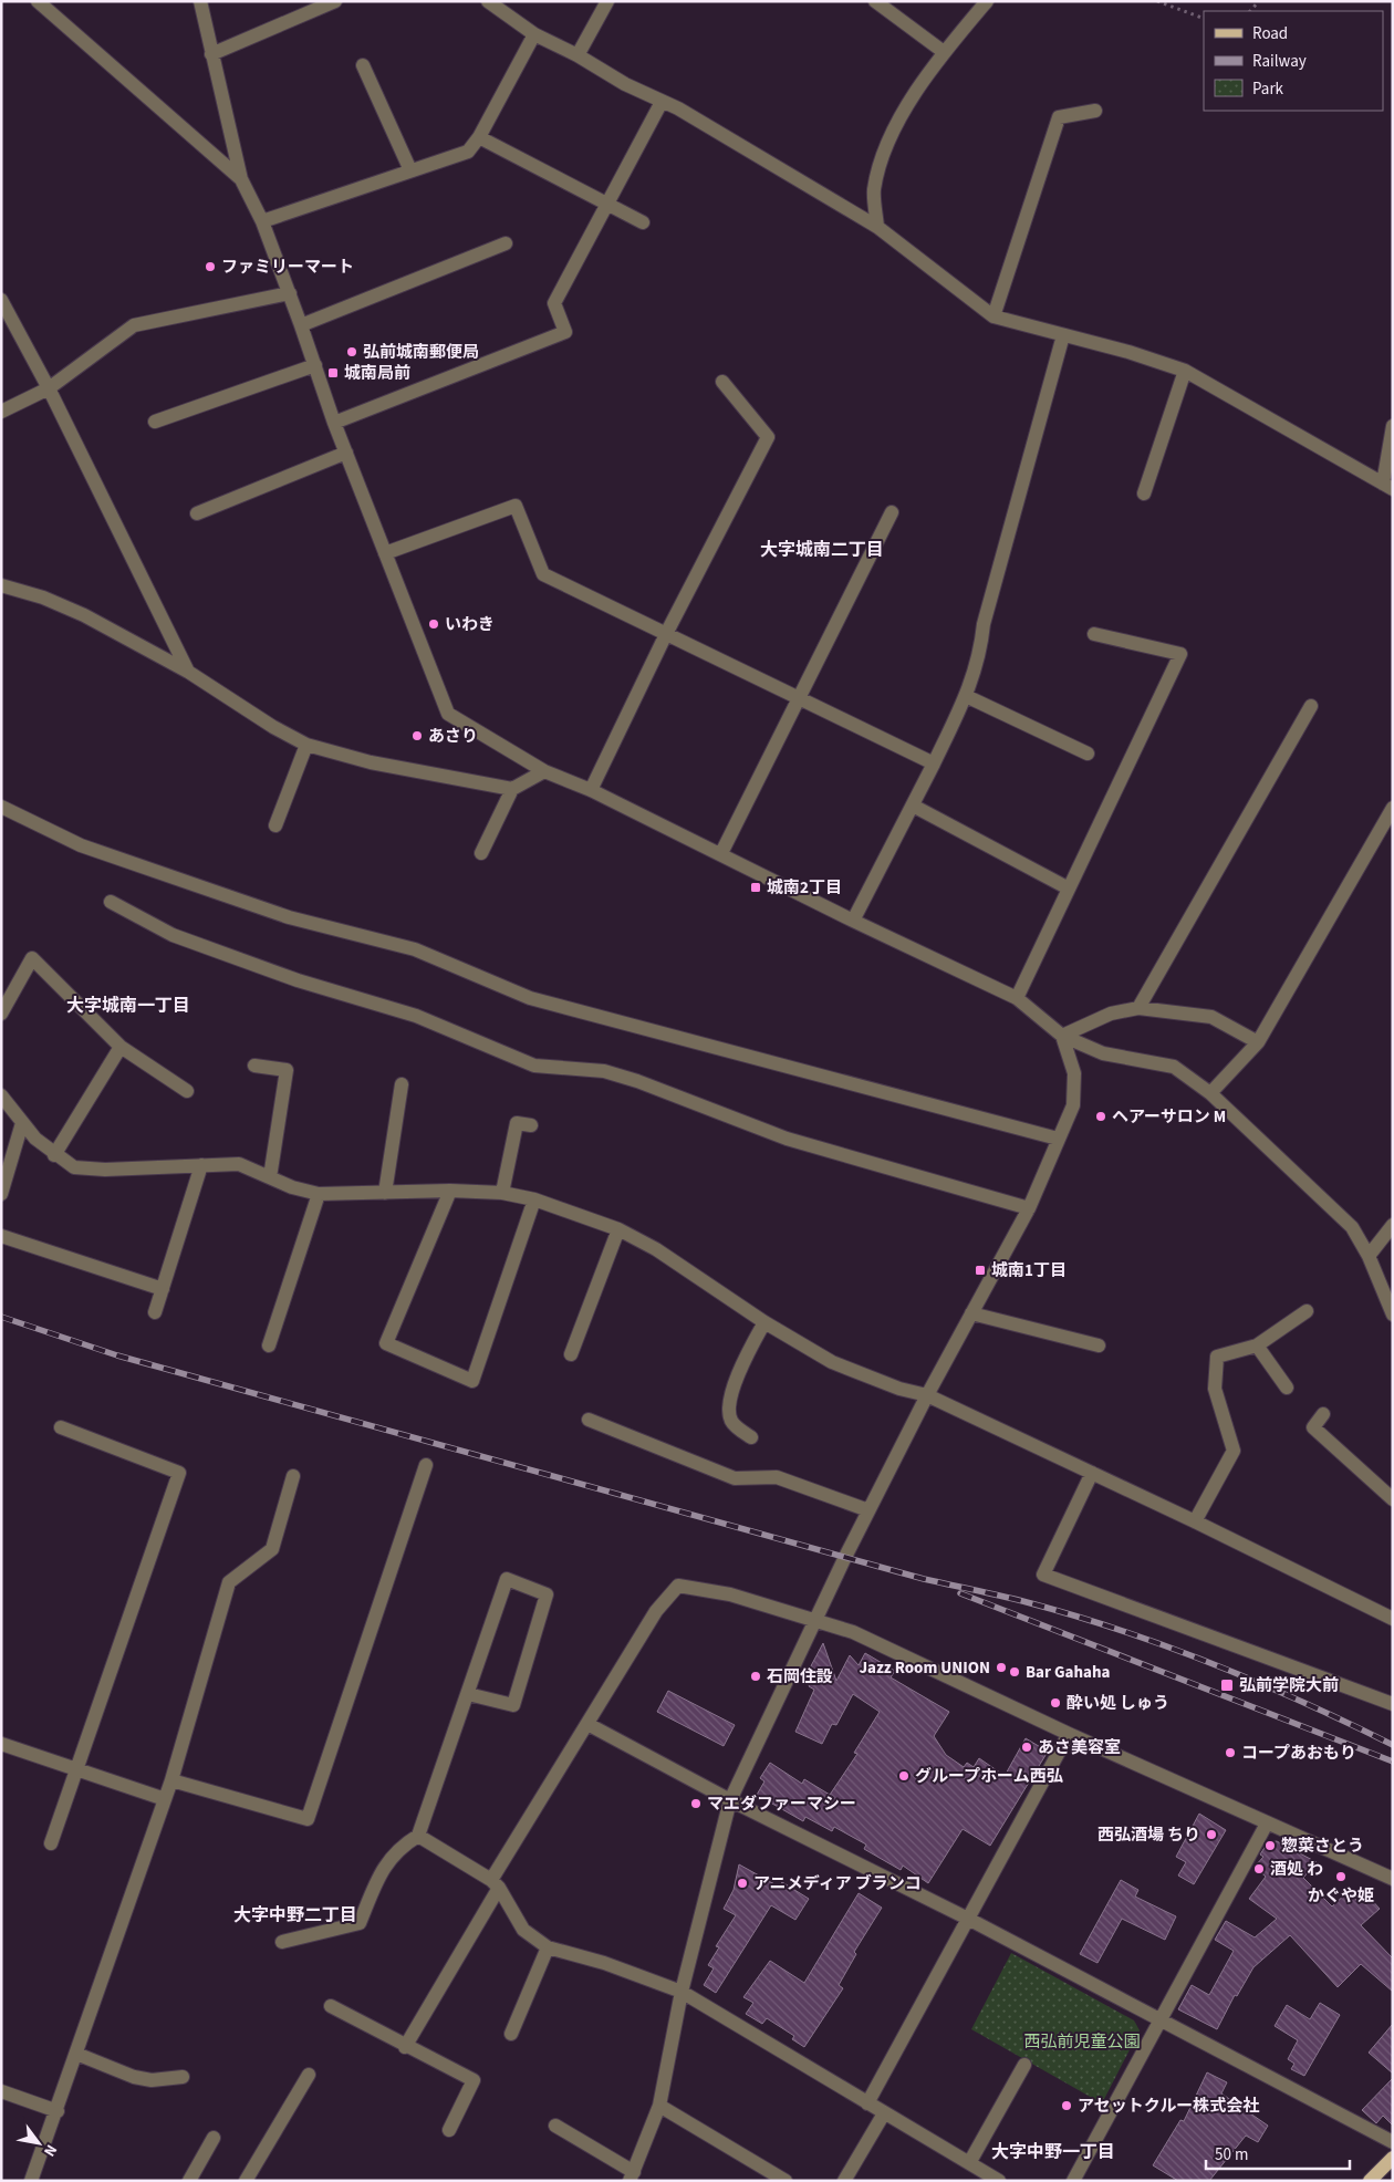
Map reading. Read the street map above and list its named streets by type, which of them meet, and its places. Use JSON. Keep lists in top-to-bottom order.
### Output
{
  "districts": [
    "大字城南二丁目",
    "大字城南一丁目",
    "大字中野二丁目",
    "大字中野一丁目"
  ],
  "parks": ["西弘前児童公園"],
  "places": {
    "other": [
      "ファミリーマート",
      "弘前城南郵便局",
      "いわき",
      "あさり",
      "ヘアーサロン M",
      "Jazz Room UNION",
      "Bar Gahaha",
      "石岡住設",
      "酔い処 しゅう",
      "あさ美容室",
      "コープあおもり",
      "グループホーム西弘",
      "マエダファーマシー",
      "西弘酒場 ちり",
      "惣菜さとう",
      "酒処 わ",
      "かぐや姫",
      "アニメディア ブランコ",
      "アセットクルー株式会社"
    ],
    "transit": [
      "城南局前",
      "城南2丁目",
      "城南1丁目",
      "弘前学院大前"
    ]
  },
  "legend": ["Road", "Railway", "Park"],
  "scale_bar": "50 m",
  "north": "bottom right"
}
